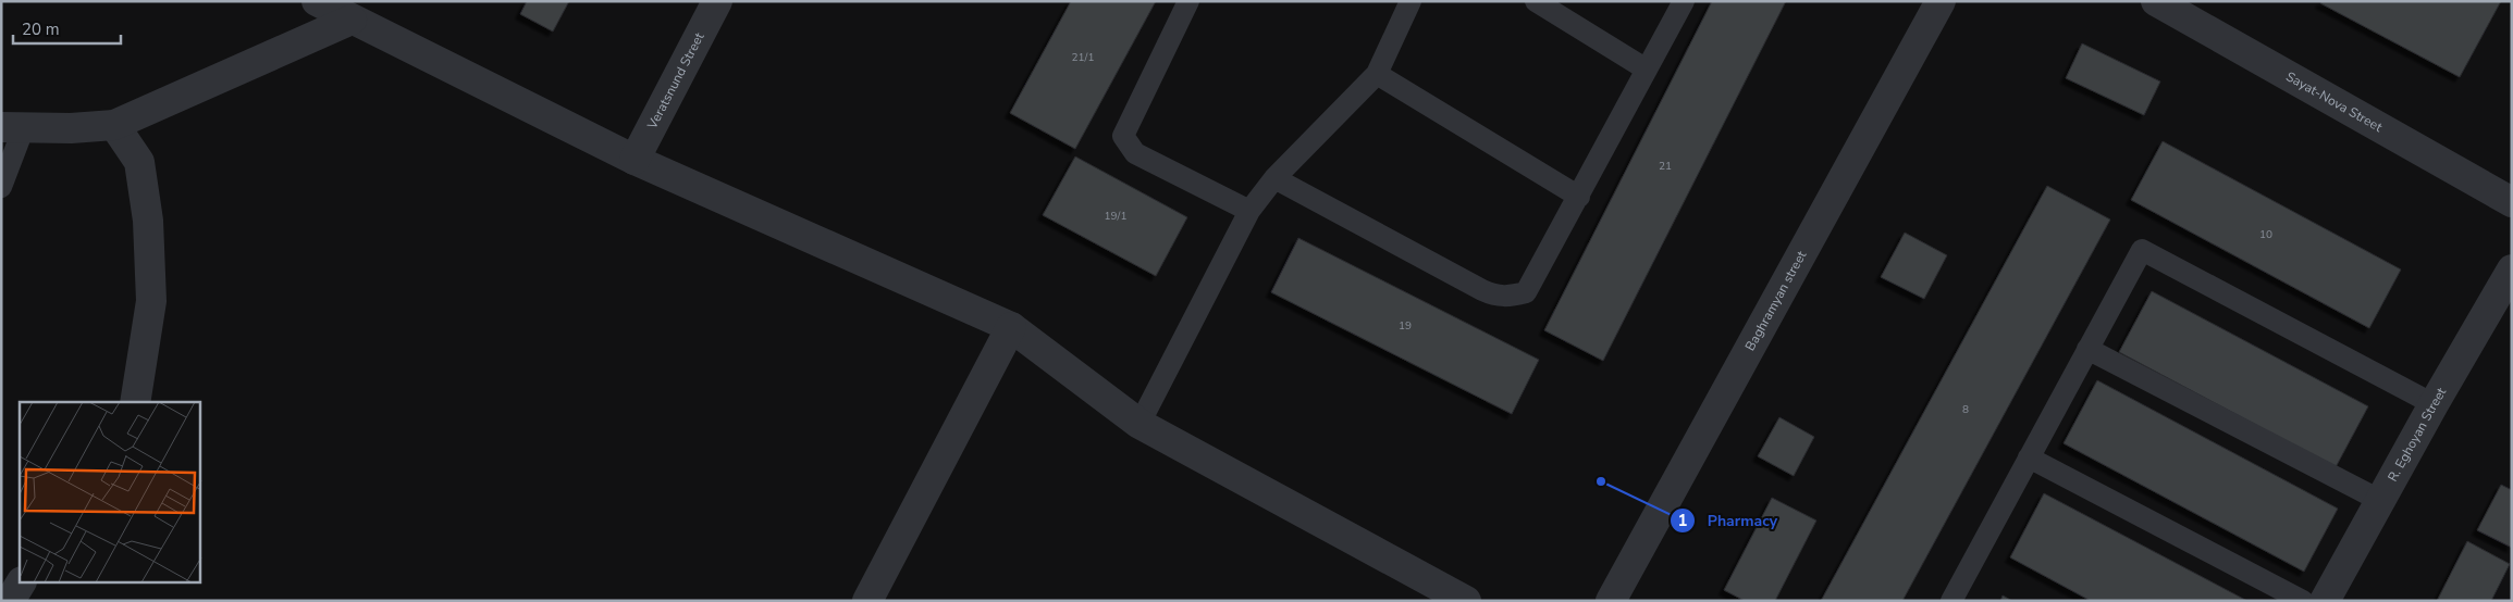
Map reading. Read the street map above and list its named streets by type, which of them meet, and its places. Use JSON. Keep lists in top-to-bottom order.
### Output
{
  "streets": {
    "street": [
      "Veratsnund Street",
      "Sayat-Nova Street",
      "Baghramyan street",
      "R. Eghoyan Street"
    ]
  },
  "places": ["Pharmacy"],
  "house_numbers": [
    "21/1",
    "21",
    "19/1",
    "10",
    "19",
    "8"
  ],
  "scale_bar": "20 m"
}
